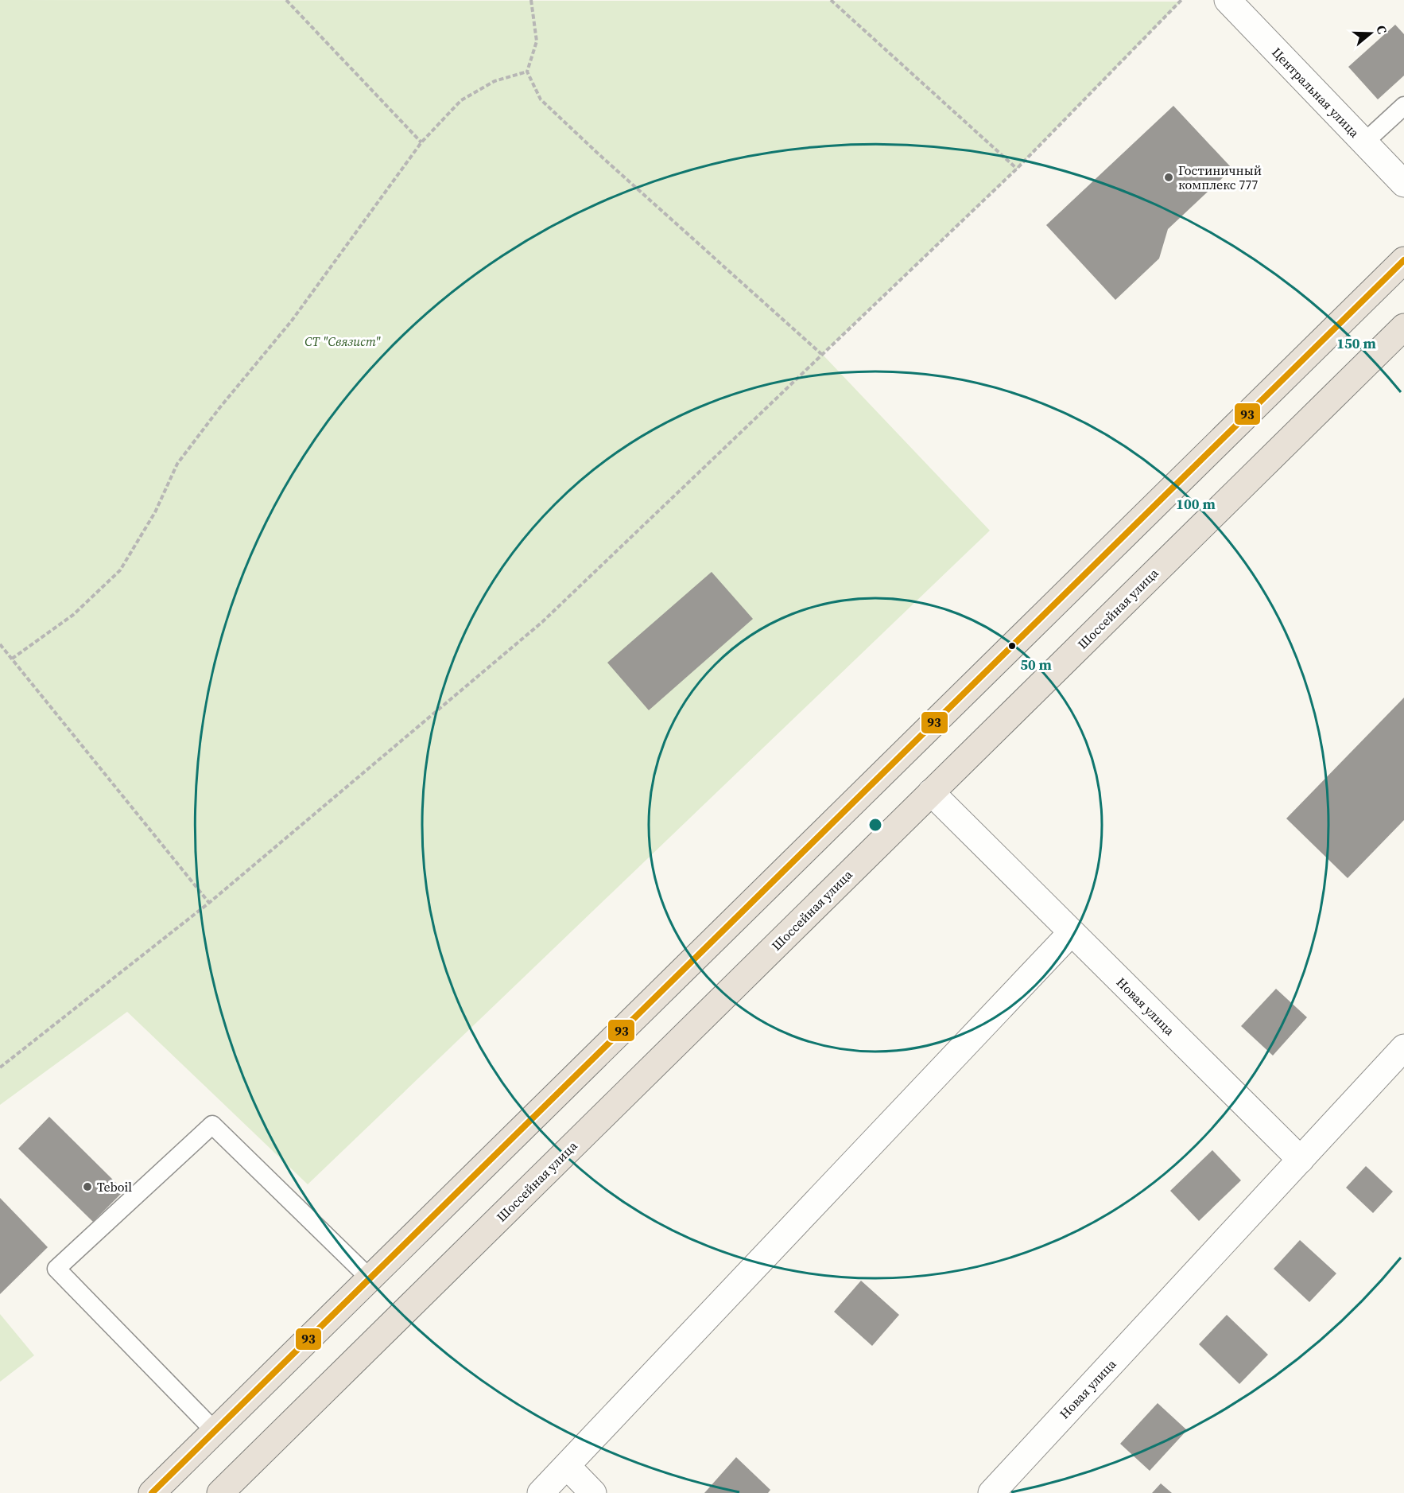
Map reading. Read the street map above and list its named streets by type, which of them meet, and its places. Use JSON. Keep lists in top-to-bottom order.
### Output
{
  "streets": {
    "highway": ["Шоссейная улица"],
    "street": ["Центральная улица", "Новая улица"]
  },
  "crossings": [
    ["Шоссейная улица", "Новая улица"]
  ],
  "parks": ["СТ \"Связист\""],
  "places": ["Гостиничный комплекс 777", "Teboil"],
  "lines": ["transit line 93"],
  "north": "right",
  "rings": ["150 m", "100 m", "50 m"]
}
